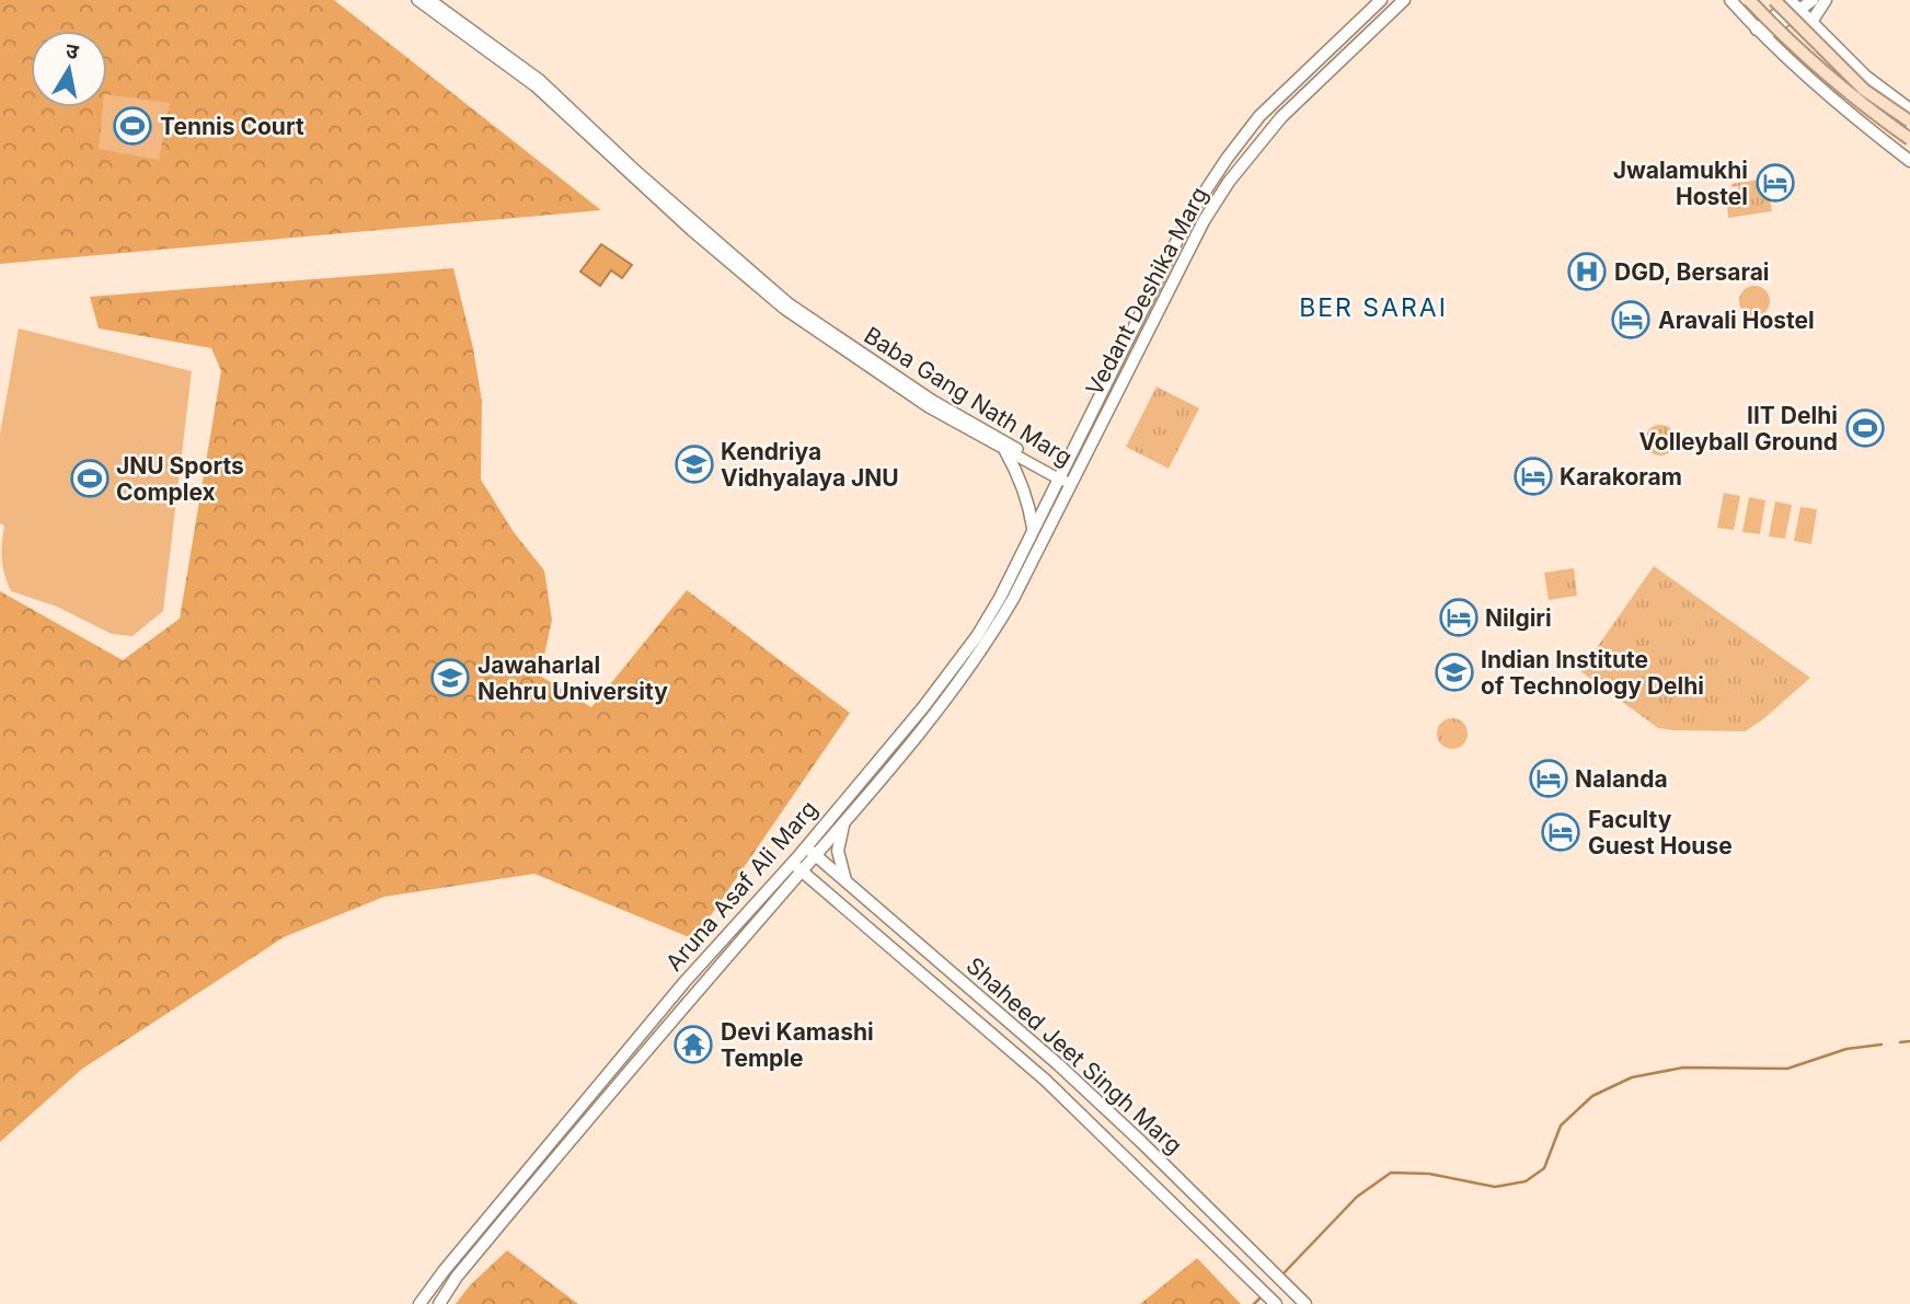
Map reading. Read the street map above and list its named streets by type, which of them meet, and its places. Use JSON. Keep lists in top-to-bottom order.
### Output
{
  "streets": {
    "main road": ["Vedant Deshika Marg", "Aruna Asaf Ali Marg", "Shaheed Jeet Singh Marg"],
    "street": ["Baba Gang Nath Marg"]
  },
  "crossings": [
    ["Vedant Deshika Marg", "Baba Gang Nath Marg"],
    ["Vedant Deshika Marg", "Aruna Asaf Ali Marg"],
    ["Baba Gang Nath Marg", "Aruna Asaf Ali Marg"],
    ["Aruna Asaf Ali Marg", "Shaheed Jeet Singh Marg"]
  ],
  "districts": ["BER SARAI"],
  "places": {
    "sports": ["Tennis Court", "IIT Delhi Volleyball Ground", "JNU Sports Complex"],
    "hotel": [
      "Jwalamukhi Hostel",
      "Aravali Hostel",
      "Karakoram",
      "Nilgiri",
      "Nalanda",
      "Faculty Guest House"
    ],
    "hospital": ["DGD, Bersarai"],
    "school or university": ["Kendriya Vidhyalaya JNU", "Indian Institute of Technology Delhi", "Jawaharlal Nehru University"],
    "temple": ["Devi Kamashi Temple"]
  },
  "north": "top"
}
